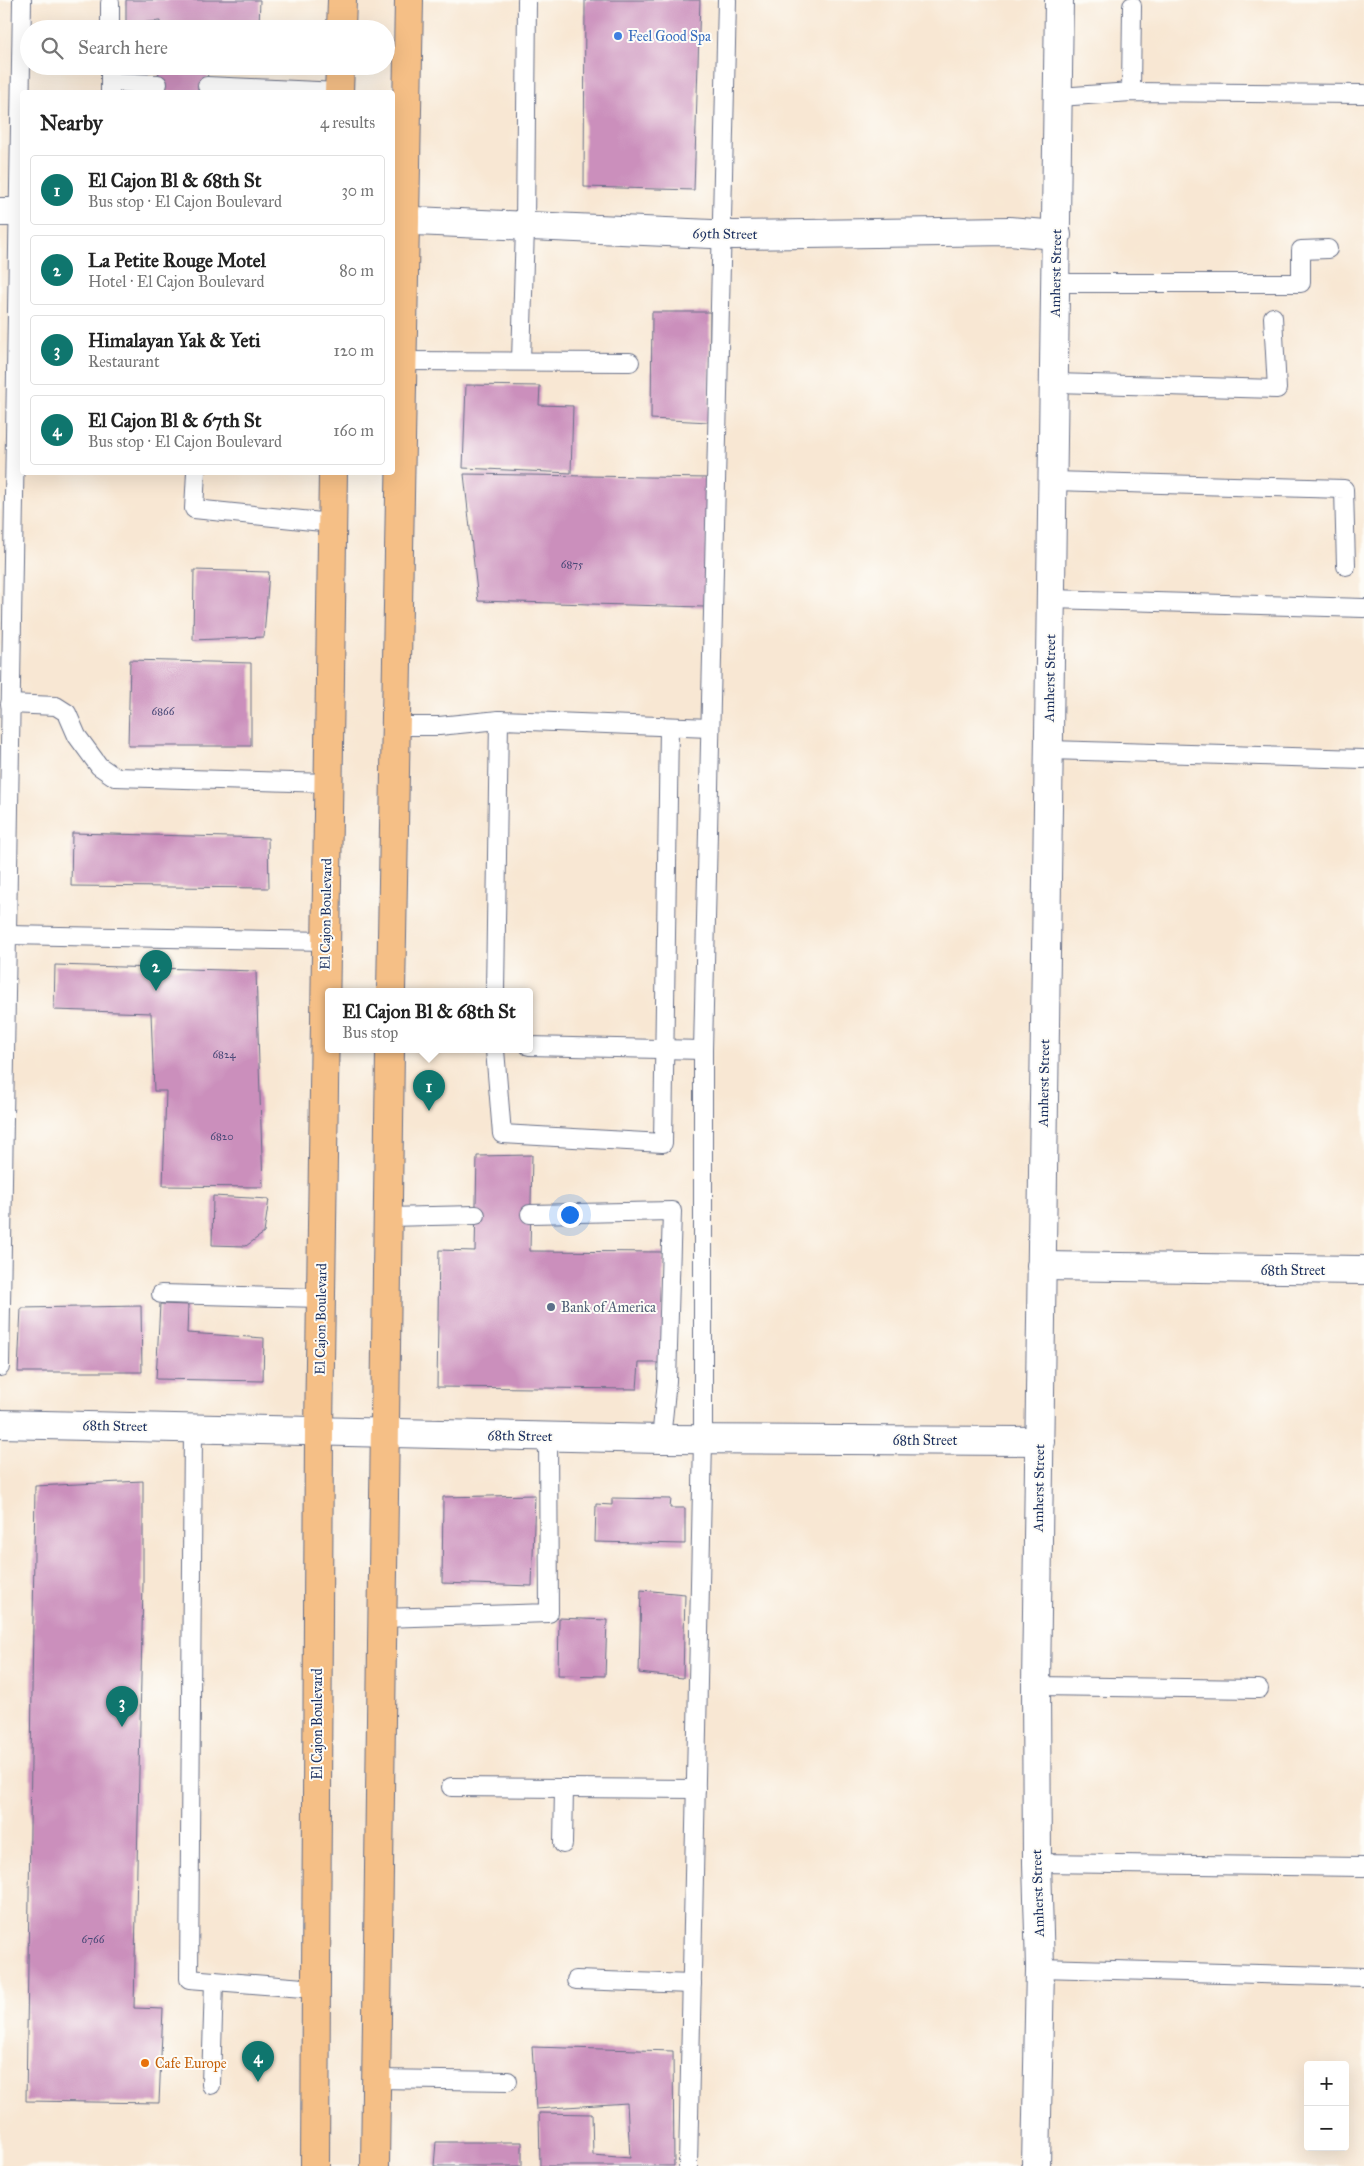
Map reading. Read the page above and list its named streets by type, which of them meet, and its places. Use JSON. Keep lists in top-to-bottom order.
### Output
{
  "streets": {
    "main road": ["El Cajon Boulevard"],
    "street": ["69th Street", "Amherst Street", "68th Street"]
  },
  "crossings": [
    ["69th Street", "Amherst Street"],
    ["Amherst Street", "68th Street"],
    ["El Cajon Boulevard", "68th Street"]
  ],
  "places": ["Feel Good Spa", "Bank of America", "Cafe Europe"],
  "house_numbers": [
    "6875",
    "6866",
    "6824",
    "6820",
    "6766"
  ],
  "page": {
    "search": "Search here",
    "heading": ["Nearby", "4 results"],
    "list": [
      {
        "mark": "1",
        "name": "El Cajon Bl & 68th St",
        "note": "Bus stop · El Cajon Boulevard",
        "value": "30 m"
      },
      {
        "mark": "2",
        "name": "La Petite Rouge Motel",
        "note": "Hotel · El Cajon Boulevard",
        "value": "80 m"
      },
      {
        "mark": "3",
        "name": "Himalayan Yak & Yeti",
        "note": "Restaurant",
        "value": "120 m"
      },
      {
        "mark": "4",
        "name": "El Cajon Bl & 67th St",
        "note": "Bus stop · El Cajon Boulevard",
        "value": "160 m"
      }
    ],
    "pins": [
      "2",
      "1",
      "3",
      "4"
    ],
    "popup": ["El Cajon Bl & 68th St", "Bus stop"],
    "map_buttons": ["+", "−"]
  }
}
